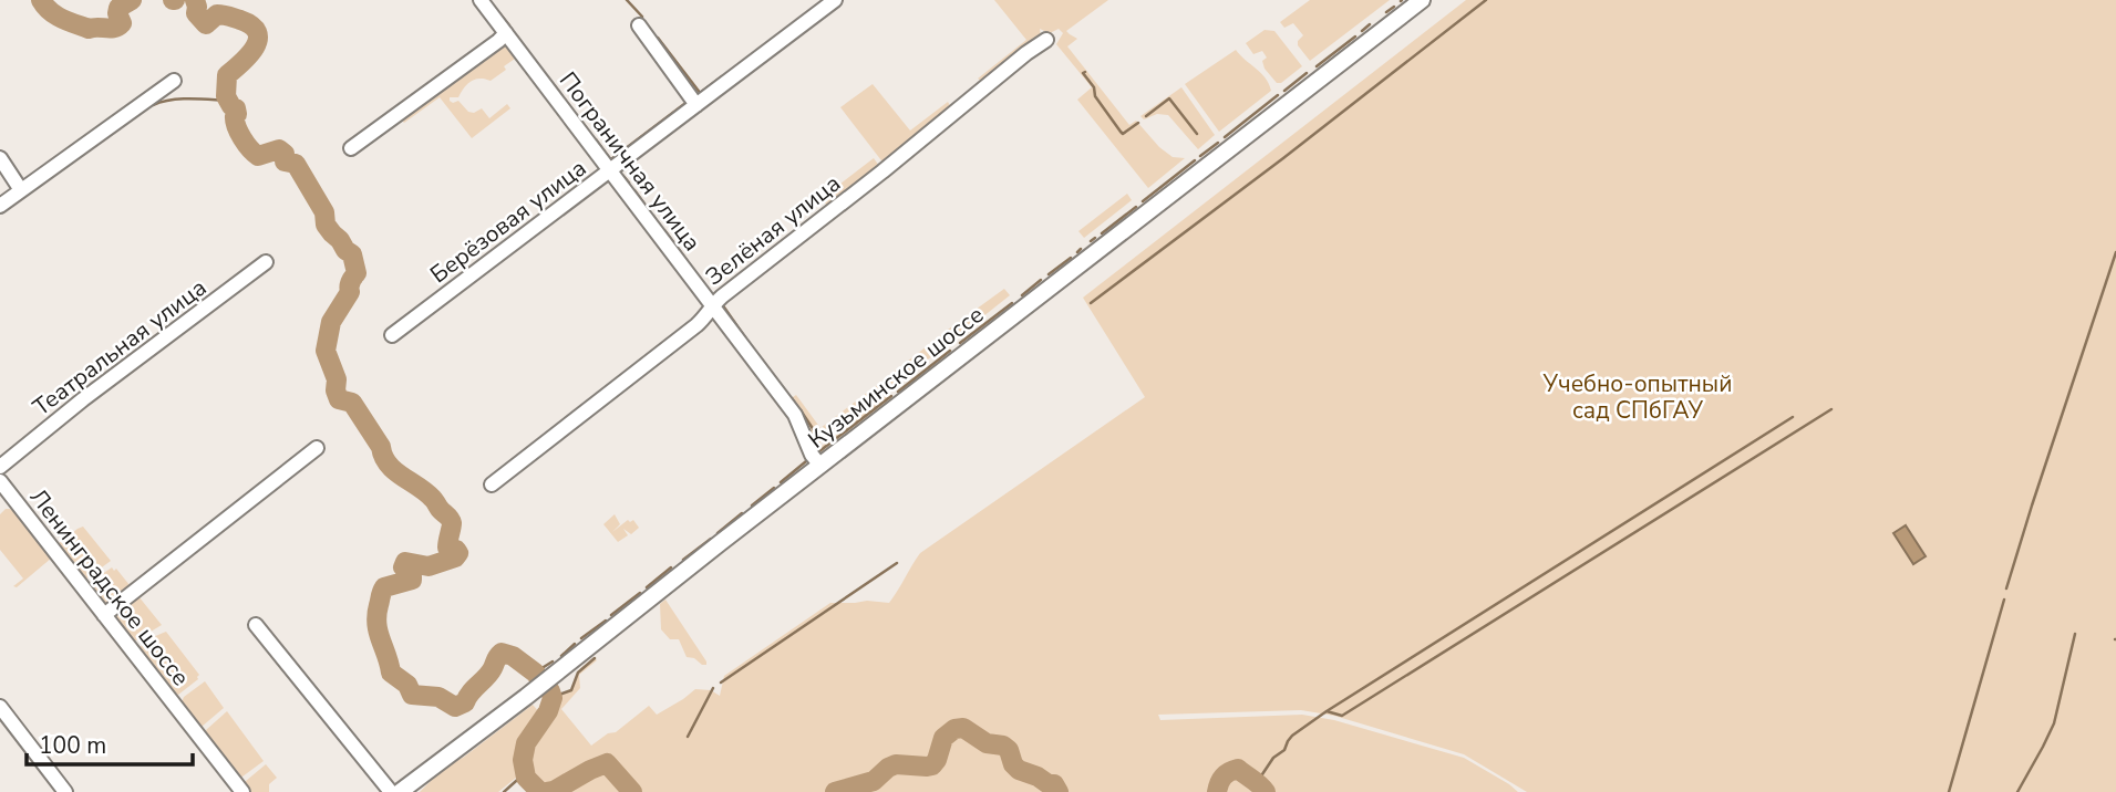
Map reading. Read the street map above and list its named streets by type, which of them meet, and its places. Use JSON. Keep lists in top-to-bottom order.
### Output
{
  "streets": {
    "main road": ["Кузьминское шоссе"],
    "street": [
      "Пограничная улица",
      "Берёзовая улица",
      "Зелёная улица",
      "Театральная улица",
      "Ленинградское шоссе"
    ]
  },
  "crossings": [
    ["Пограничная улица", "Берёзовая улица"],
    ["Пограничная улица", "Зелёная улица"],
    ["Пограничная улица", "Кузьминское шоссе"]
  ],
  "parks": ["Учебно-опытный сад СПбГАУ"],
  "scale_bar": "100 m"
}
